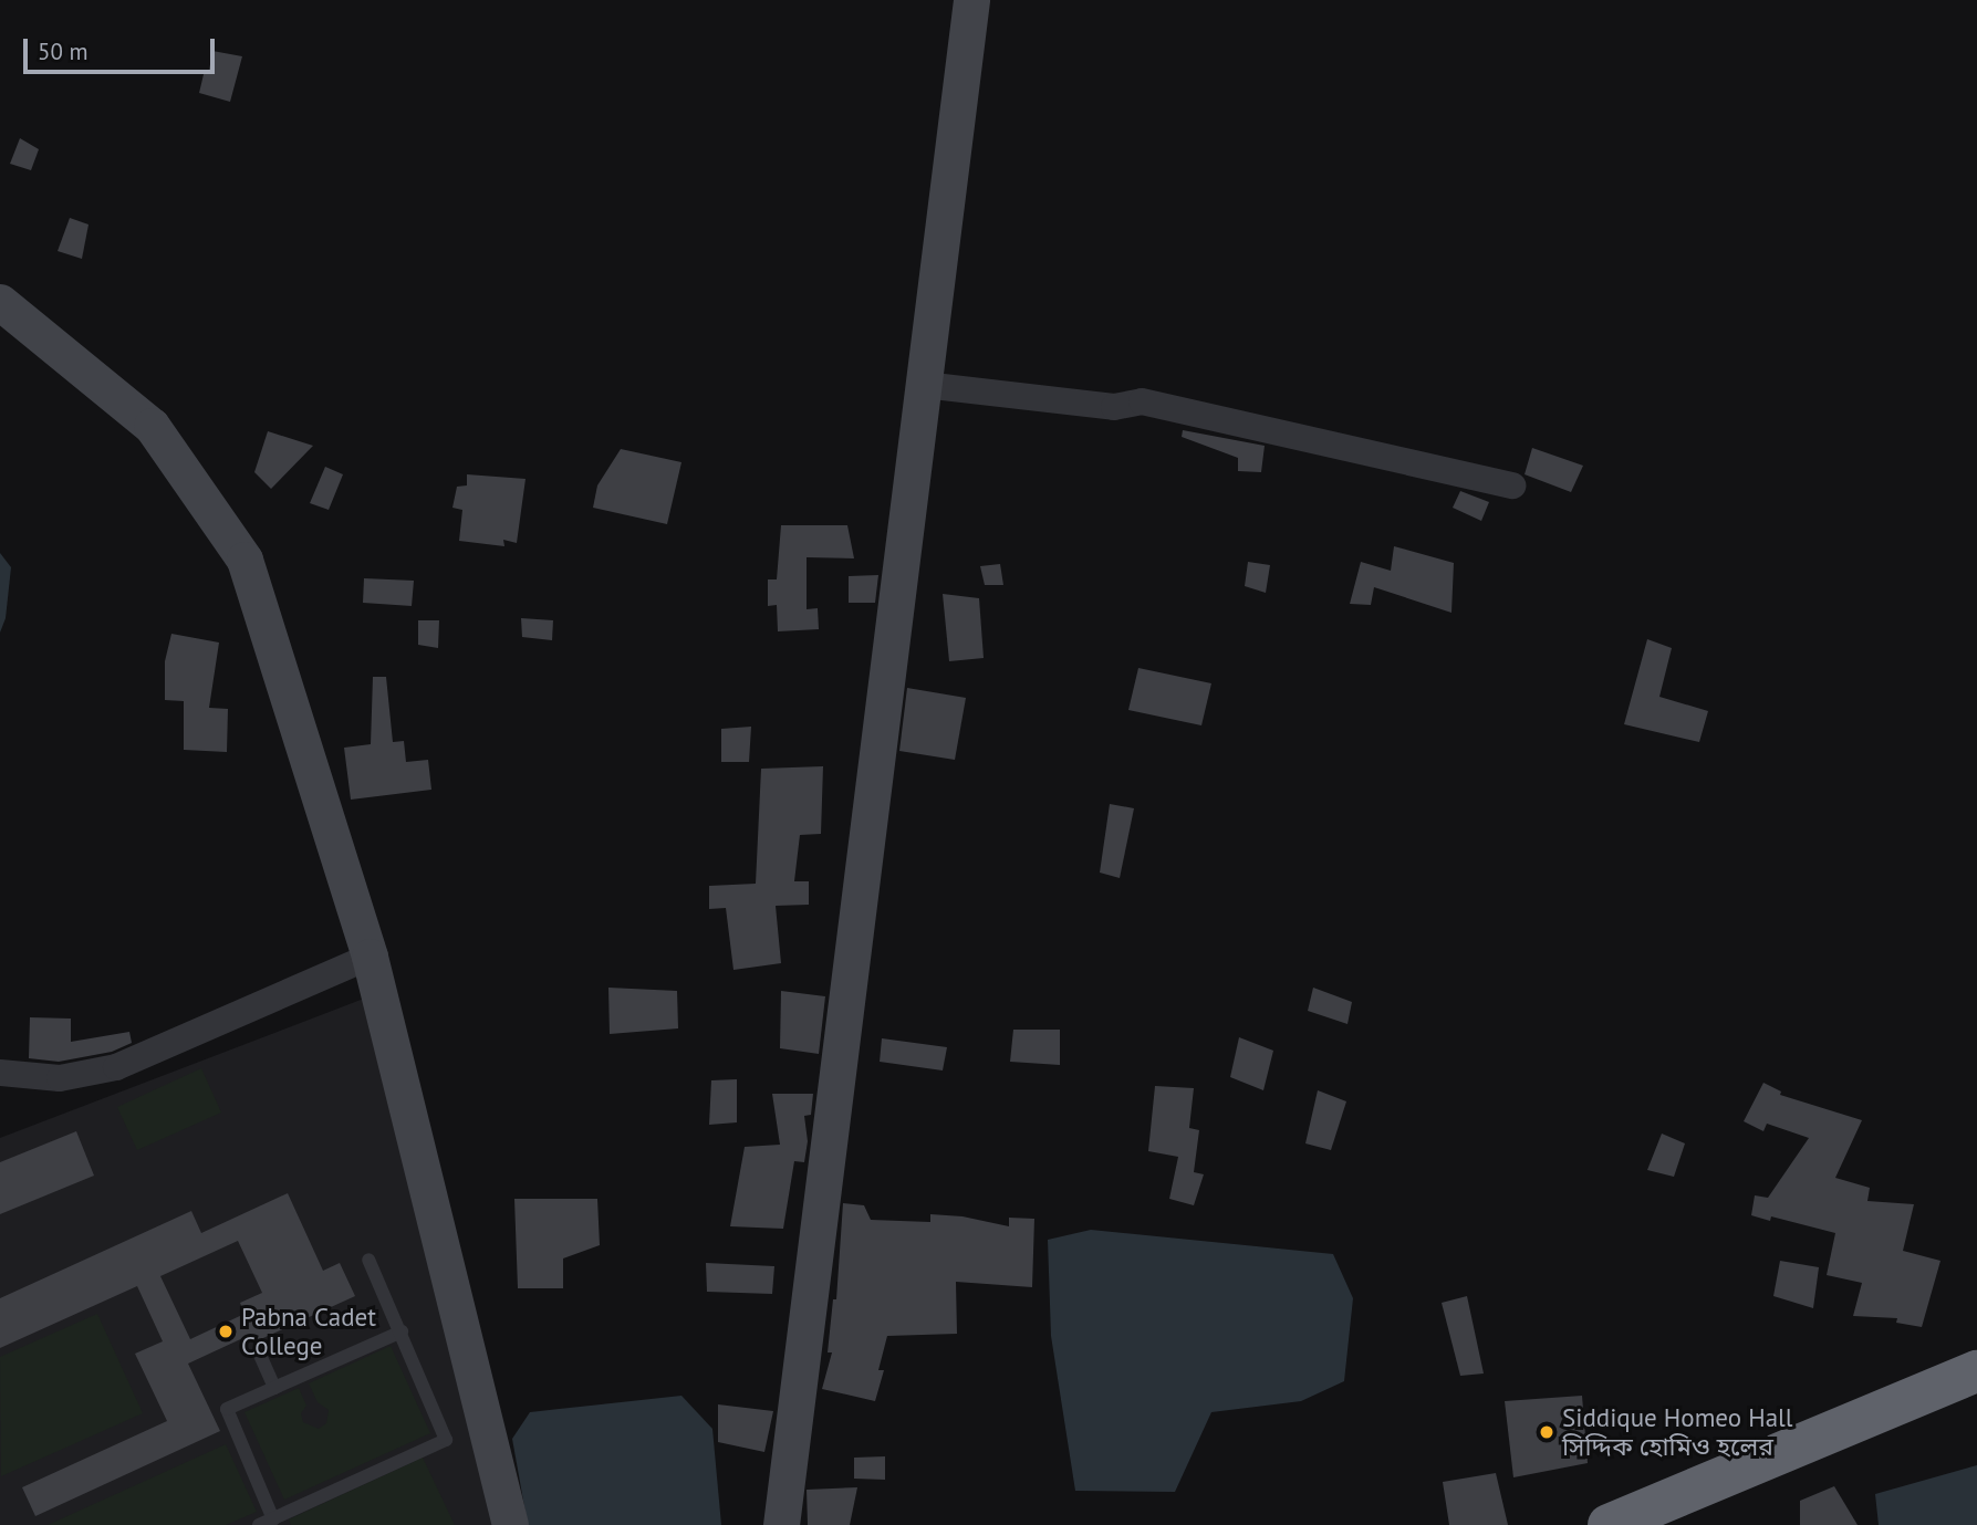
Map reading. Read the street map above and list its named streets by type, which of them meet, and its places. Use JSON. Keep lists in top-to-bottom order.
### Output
{
  "places": ["Pabna Cadet College", "Siddique Homeo Hall সিদ্দিক হোমিও হলের"],
  "scale_bar": "50 m"
}
